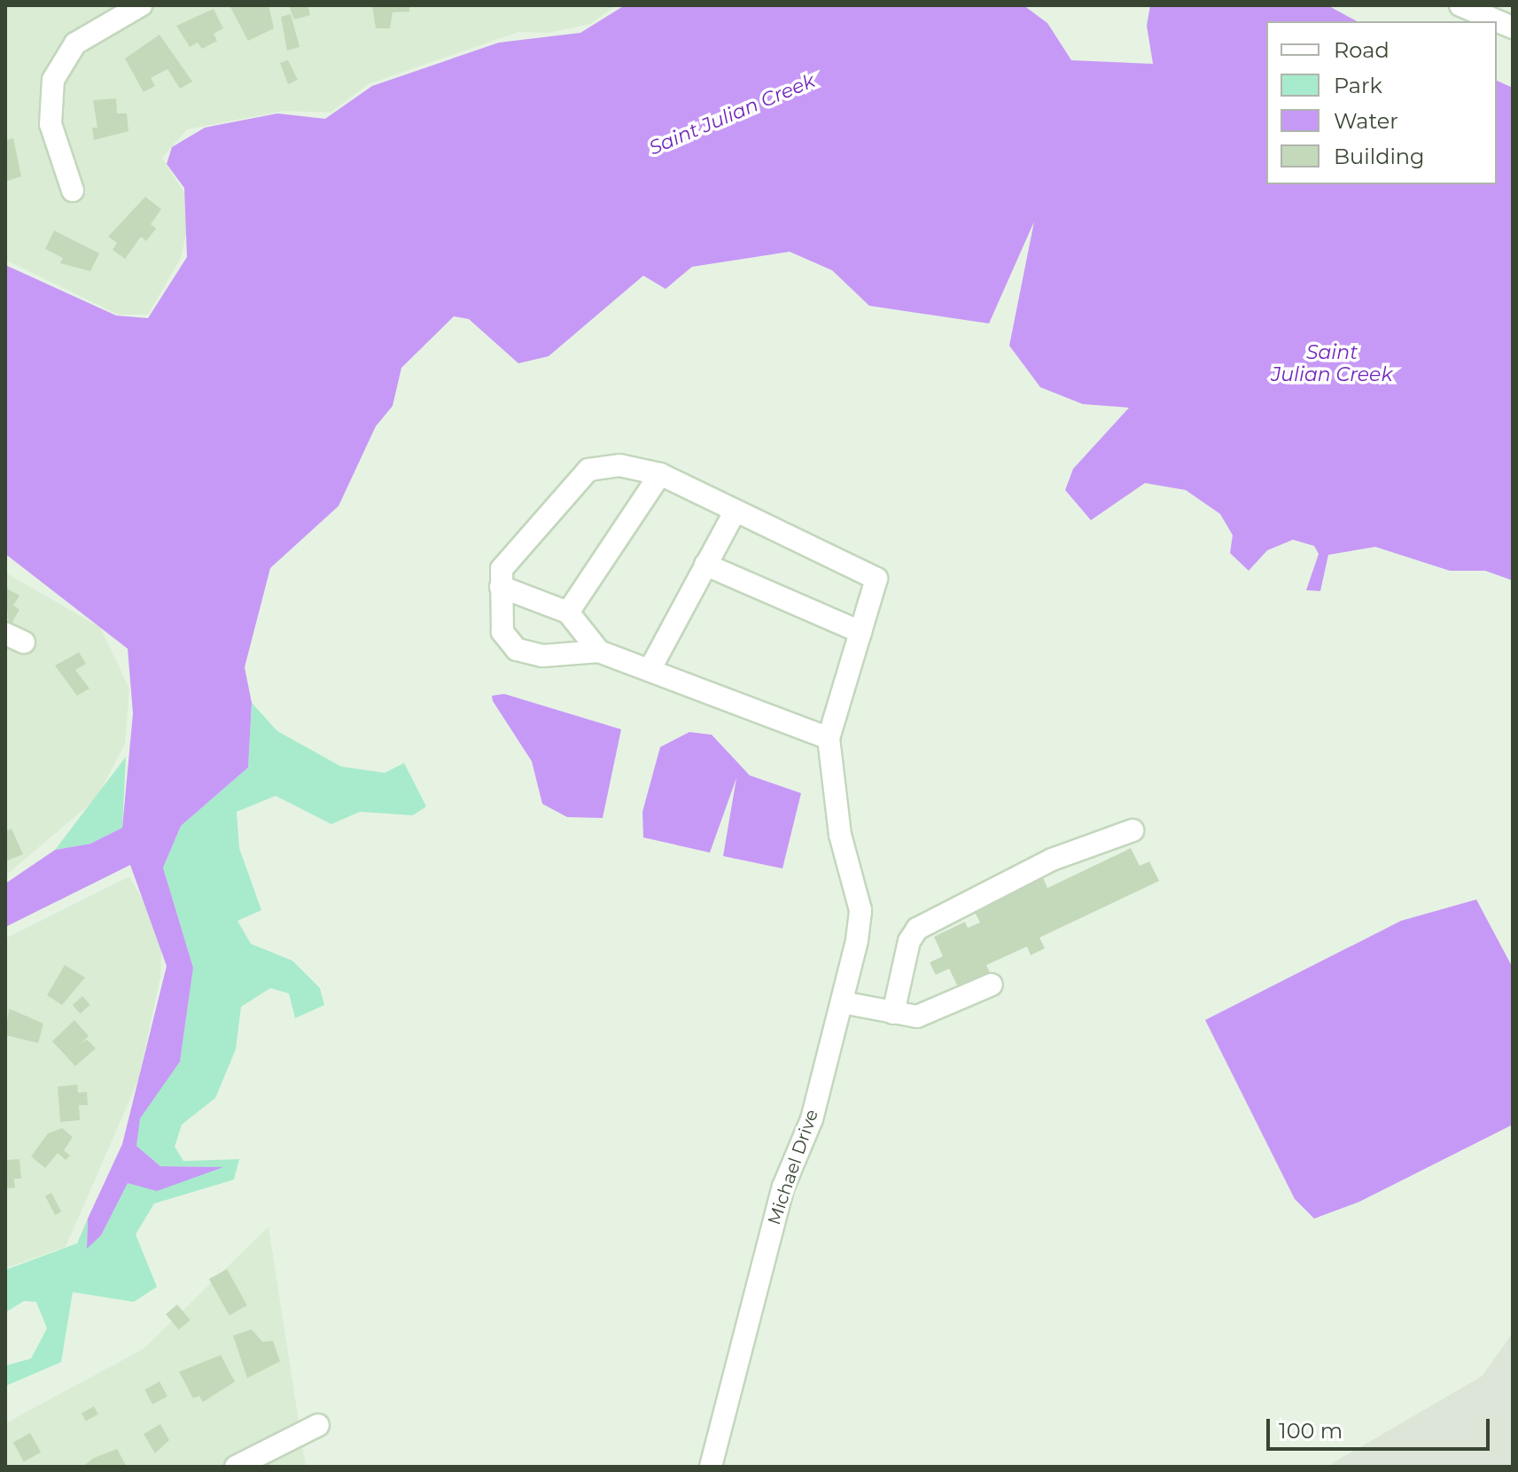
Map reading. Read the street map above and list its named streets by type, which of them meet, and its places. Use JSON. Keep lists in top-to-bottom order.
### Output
{
  "streets": {
    "street": ["Michael Drive"]
  },
  "water": ["Saint Julian Creek"],
  "legend": [
    "Road",
    "Park",
    "Water",
    "Building"
  ],
  "scale_bar": "100 m"
}
